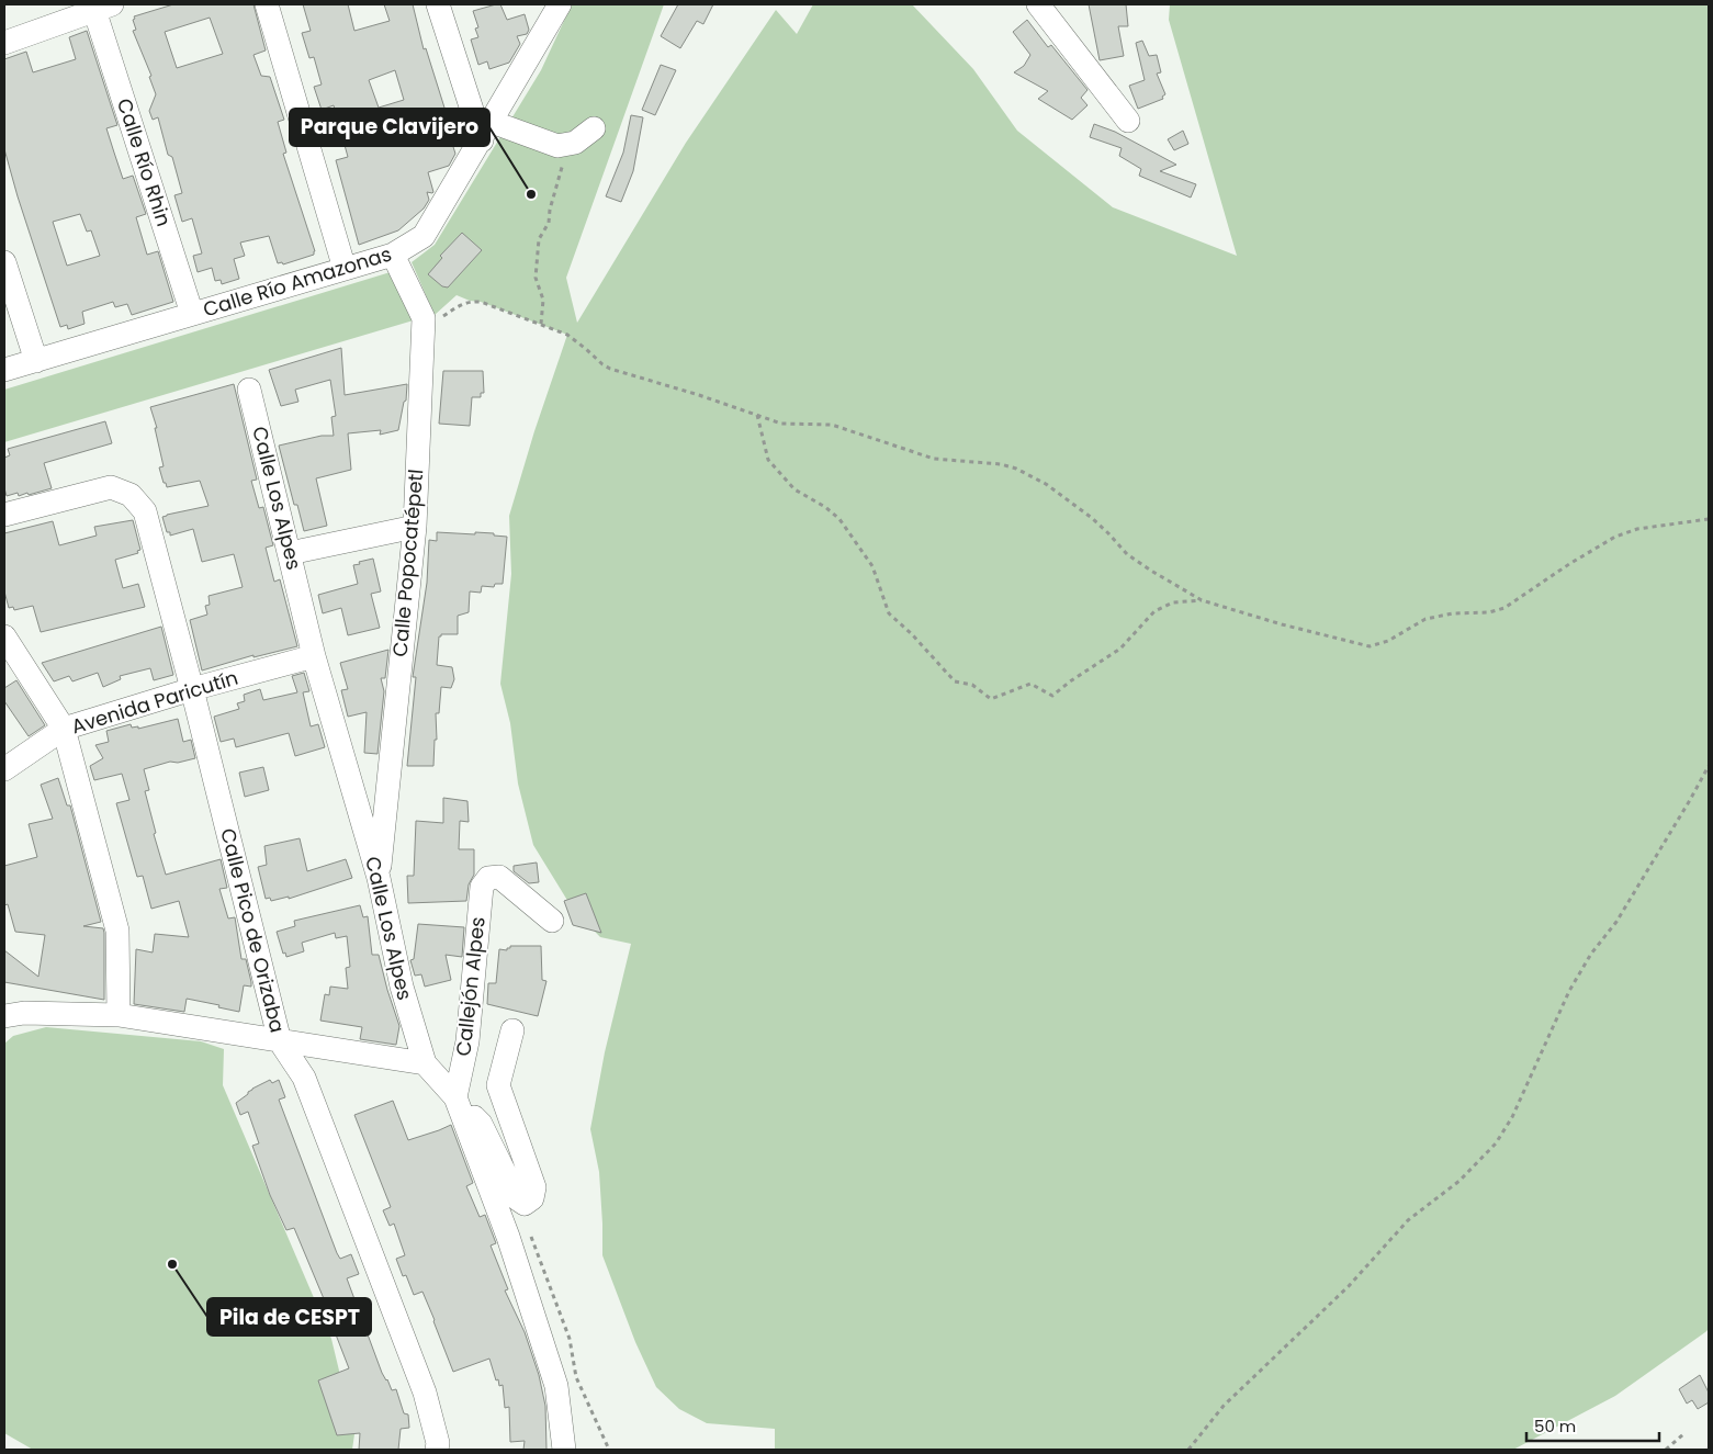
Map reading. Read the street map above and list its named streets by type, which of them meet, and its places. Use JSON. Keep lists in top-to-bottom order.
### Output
{
  "streets": {
    "street": [
      "Calle Río Rhin",
      "Calle Río Amazonas",
      "Calle Los Alpes",
      "Calle Popocatépetl",
      "Avenida Paricutín",
      "Calle Pico de Orizaba",
      "Callejón Alpes"
    ]
  },
  "crossings": [
    ["Calle Río Rhin", "Calle Río Amazonas"],
    ["Calle Río Amazonas", "Calle Popocatépetl"],
    ["Calle Los Alpes", "Calle Popocatépetl"],
    ["Calle Los Alpes", "Avenida Paricutín"],
    ["Calle Los Alpes", "Callejón Alpes"],
    ["Avenida Paricutín", "Calle Pico de Orizaba"]
  ],
  "places": ["Parque Clavijero", "Pila de CESPT"],
  "scale_bar": "50 m"
}
